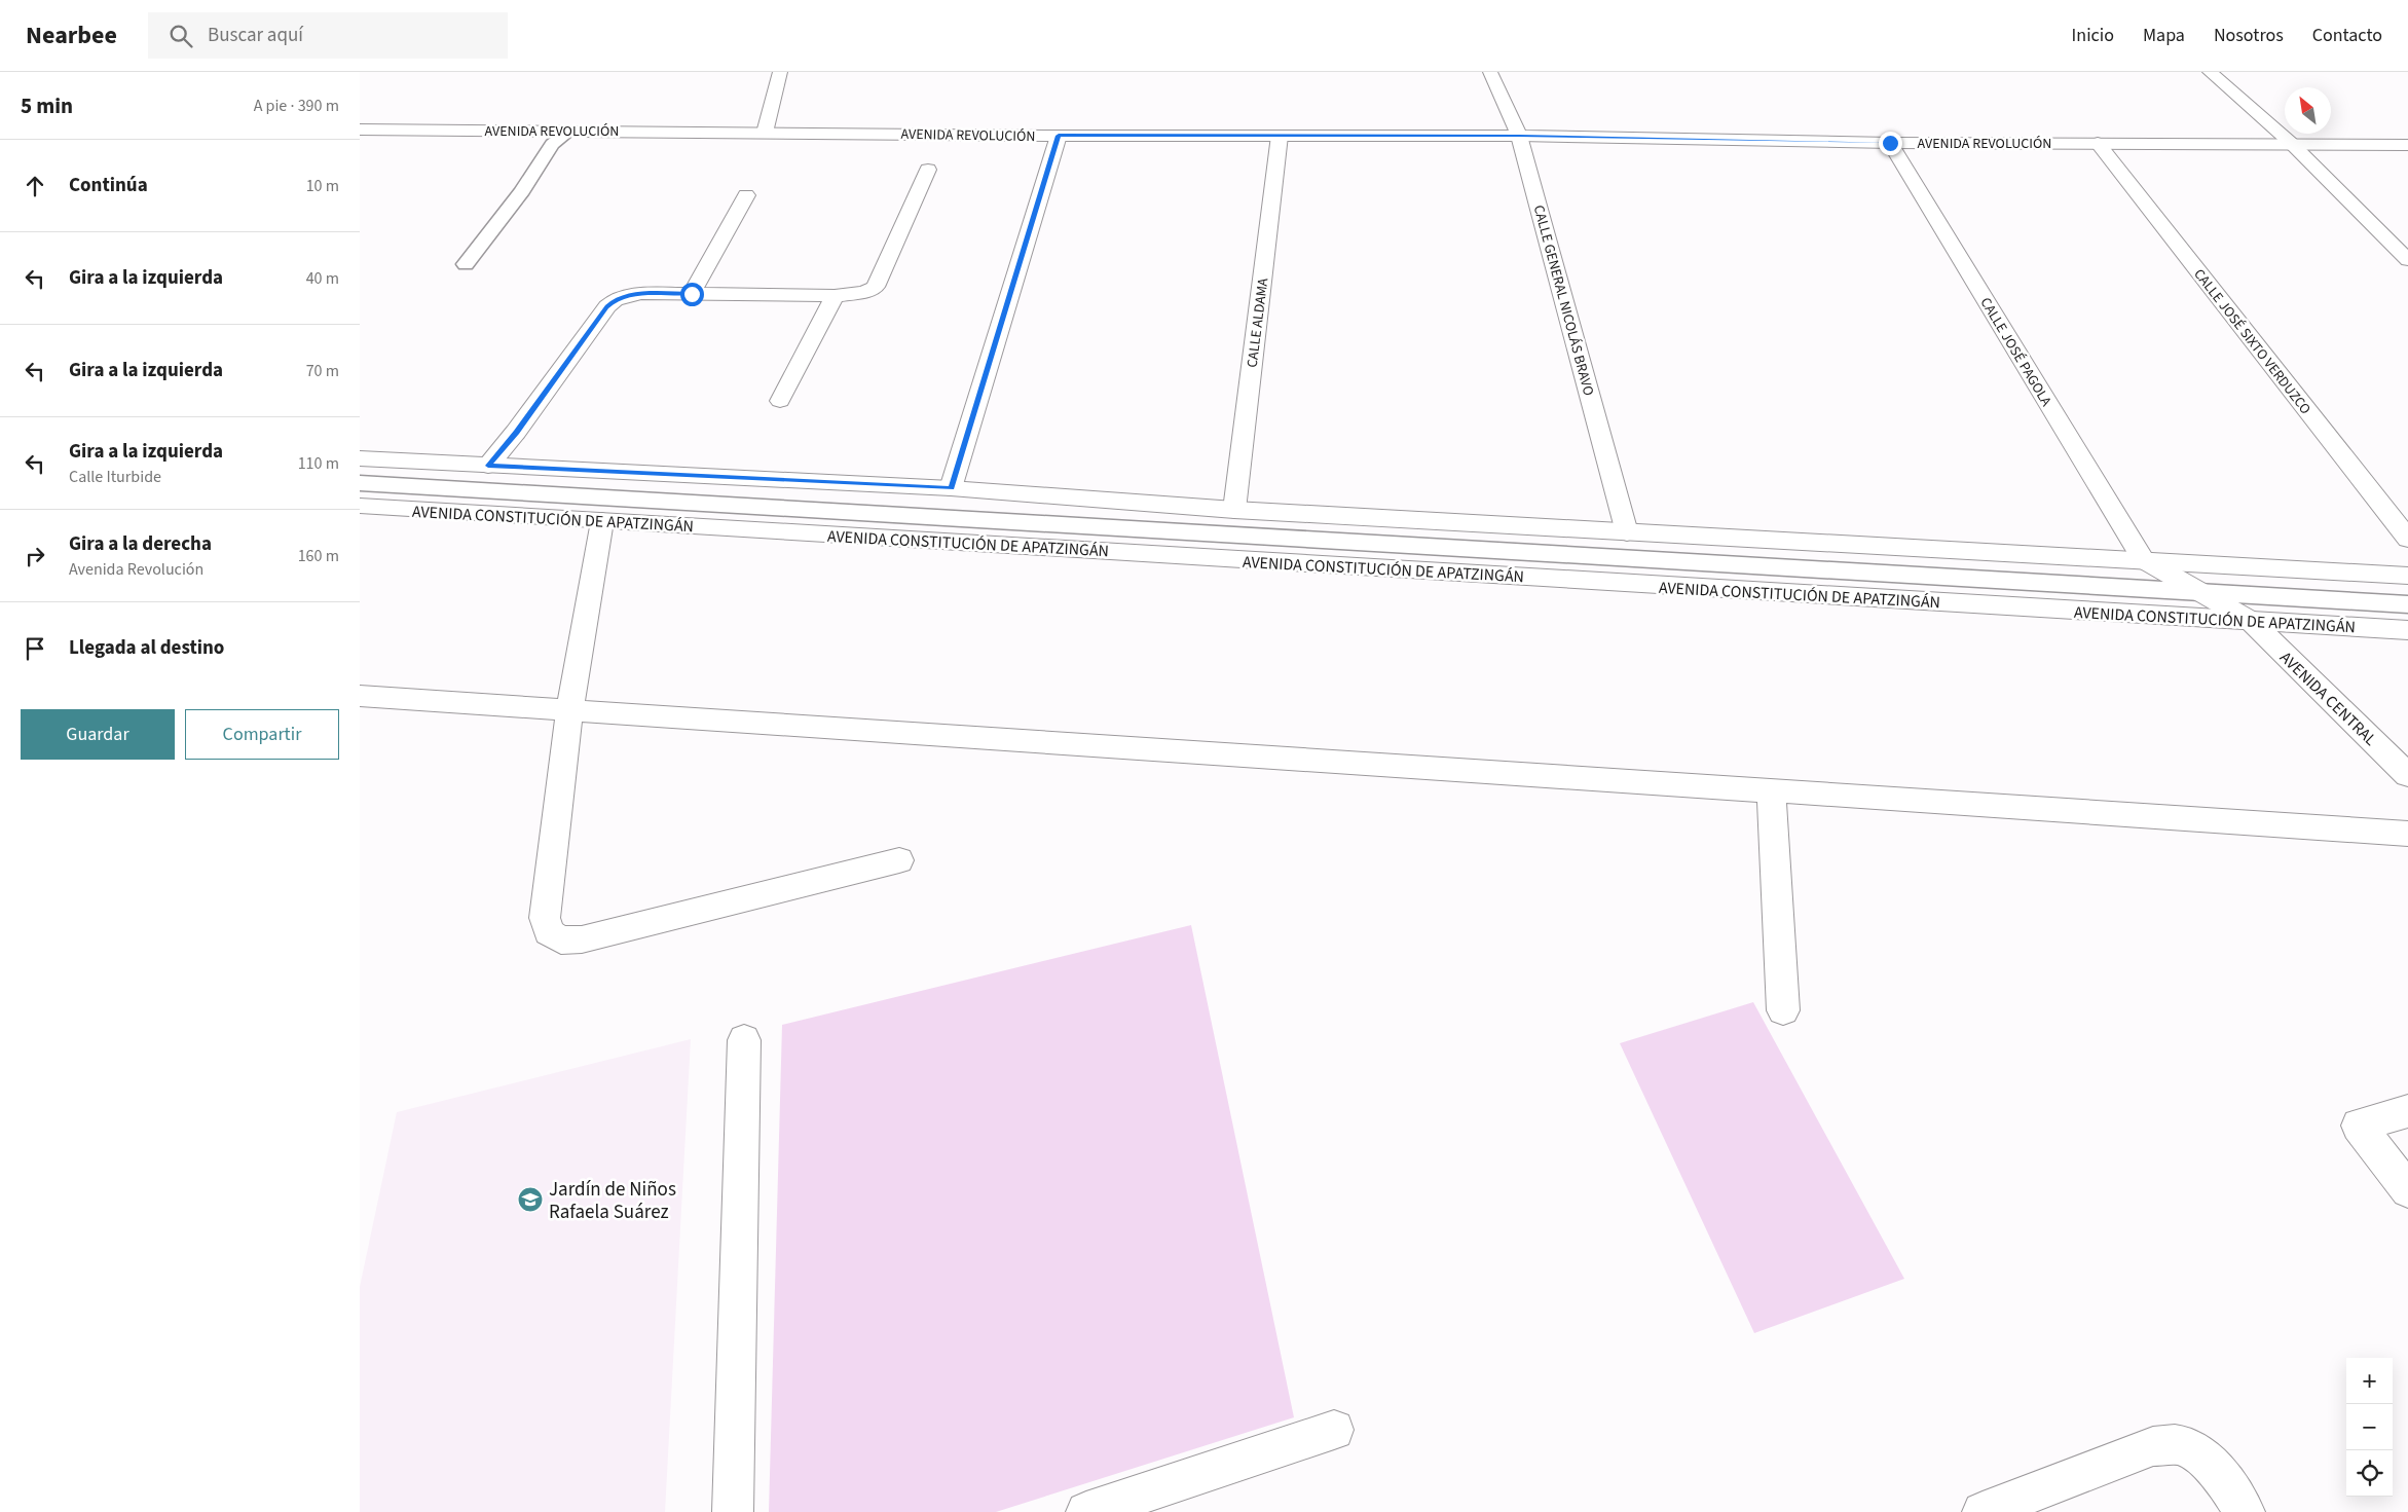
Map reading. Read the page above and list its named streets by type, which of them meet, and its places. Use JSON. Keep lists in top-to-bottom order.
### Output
{
  "streets": {
    "street": [
      "AVENIDA REVOLUCIÓN",
      "CALLE GENERAL NICOLÁS BRAVO",
      "CALLE ALDAMA",
      "CALLE JOSÉ SIXTO VERDUZCO",
      "CALLE JOSÉ PAGOLA",
      "AVENIDA CONSTITUCIÓN DE APATZINGÁN",
      "AVENIDA CENTRAL"
    ]
  },
  "crossings": [
    ["AVENIDA REVOLUCIÓN", "CALLE GENERAL NICOLÁS BRAVO"],
    ["AVENIDA REVOLUCIÓN", "CALLE ALDAMA"],
    ["AVENIDA REVOLUCIÓN", "CALLE JOSÉ SIXTO VERDUZCO"],
    ["AVENIDA REVOLUCIÓN", "CALLE JOSÉ PAGOLA"],
    ["CALLE JOSÉ PAGOLA", "AVENIDA CENTRAL"],
    ["AVENIDA CONSTITUCIÓN DE APATZINGÁN", "AVENIDA CENTRAL"]
  ],
  "places": {
    "school or university": ["Jardín de Niños Rafaela Suárez"]
  },
  "north": "top left",
  "page": {
    "header": "Nearbee",
    "search": "Buscar aquí",
    "nav": [
      "Inicio",
      "Mapa",
      "Nosotros",
      "Contacto"
    ],
    "heading": ["5 min", "A pie · 390 m"],
    "list": [
      ["Continúa", "10 m"],
      ["Gira a la izquierda", "40 m"],
      ["Gira a la izquierda", "70 m"],
      ["Gira a la izquierda", "Calle Iturbide", "110 m"],
      ["Gira a la derecha", "Avenida Revolución", "160 m"],
      "Llegada al destino"
    ],
    "buttons": ["Guardar", "Compartir"],
    "map_buttons": ["+", "−"]
  }
}
